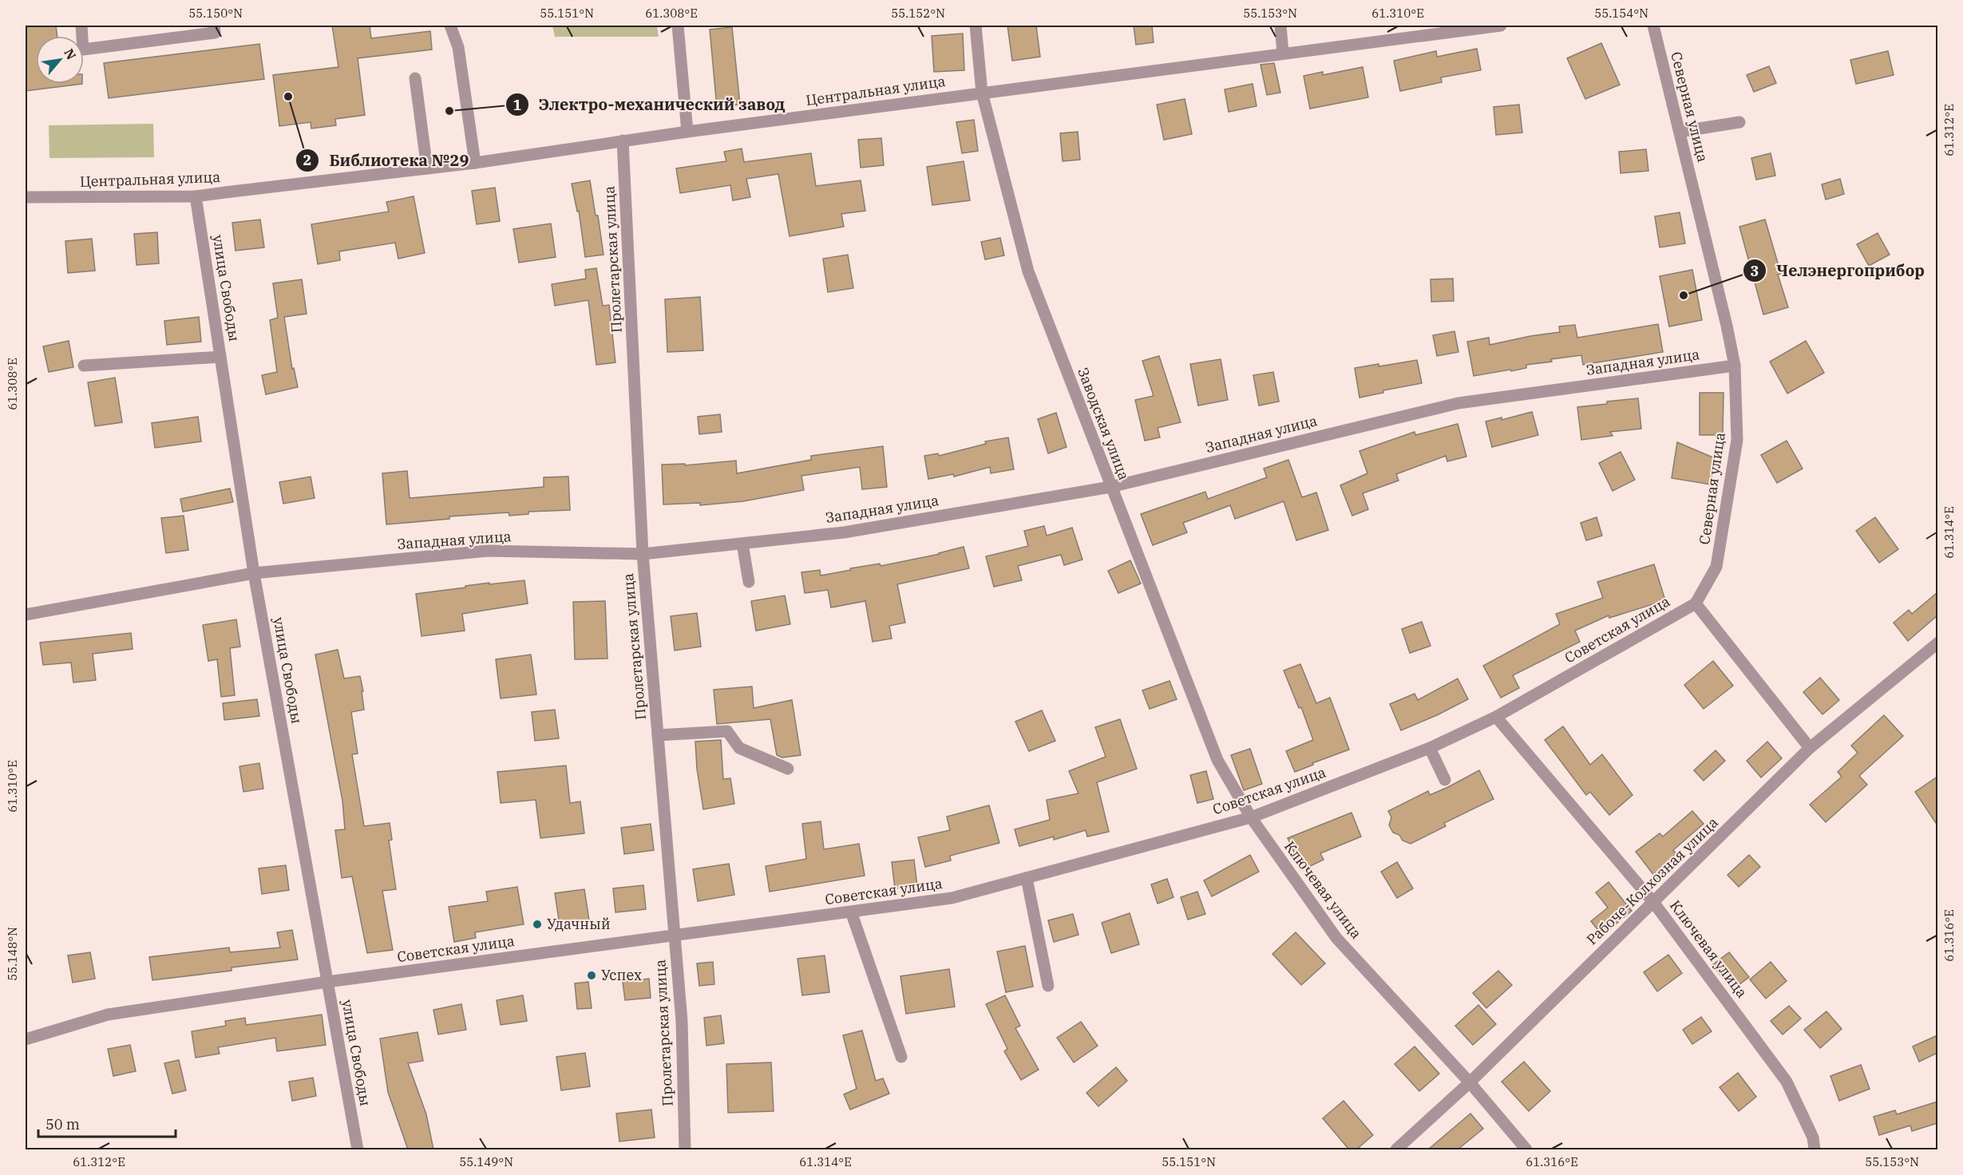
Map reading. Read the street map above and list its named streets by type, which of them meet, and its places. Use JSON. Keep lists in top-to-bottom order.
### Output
{
  "streets": {
    "street": [
      "Центральная улица",
      "Северная улица",
      "Пролетарская улица",
      "улица Свободы",
      "Западная улица",
      "Заводская улица",
      "Советская улица",
      "Рабоче-Колхозная улица",
      "Ключевая улица"
    ]
  },
  "crossings": [
    ["Центральная улица", "Пролетарская улица"],
    ["Центральная улица", "улица Свободы"],
    ["Центральная улица", "Заводская улица"],
    ["Северная улица", "Западная улица"],
    ["Северная улица", "Советская улица"],
    ["Пролетарская улица", "Западная улица"],
    ["Пролетарская улица", "Советская улица"],
    ["улица Свободы", "Западная улица"],
    ["улица Свободы", "Советская улица"],
    ["Западная улица", "Заводская улица"],
    ["Заводская улица", "Советская улица"],
    ["Заводская улица", "Ключевая улица"],
    ["Советская улица", "Ключевая улица"],
    ["Рабоче-Колхозная улица", "Ключевая улица"]
  ],
  "places": [
    "Библиотека №29",
    "Электро-механический завод",
    "Челэнергоприбор",
    "Удачный",
    "Успех"
  ],
  "scale_bar": "50 m",
  "north": "top right",
  "coordinates": [
    "55.150°N",
    "55.151°N",
    "61.308°E",
    "55.152°N",
    "55.153°N",
    "61.310°E",
    "55.154°N",
    "61.312°E",
    "61.314°E",
    "61.316°E",
    "55.148°N",
    "55.149°N"
  ]
}
